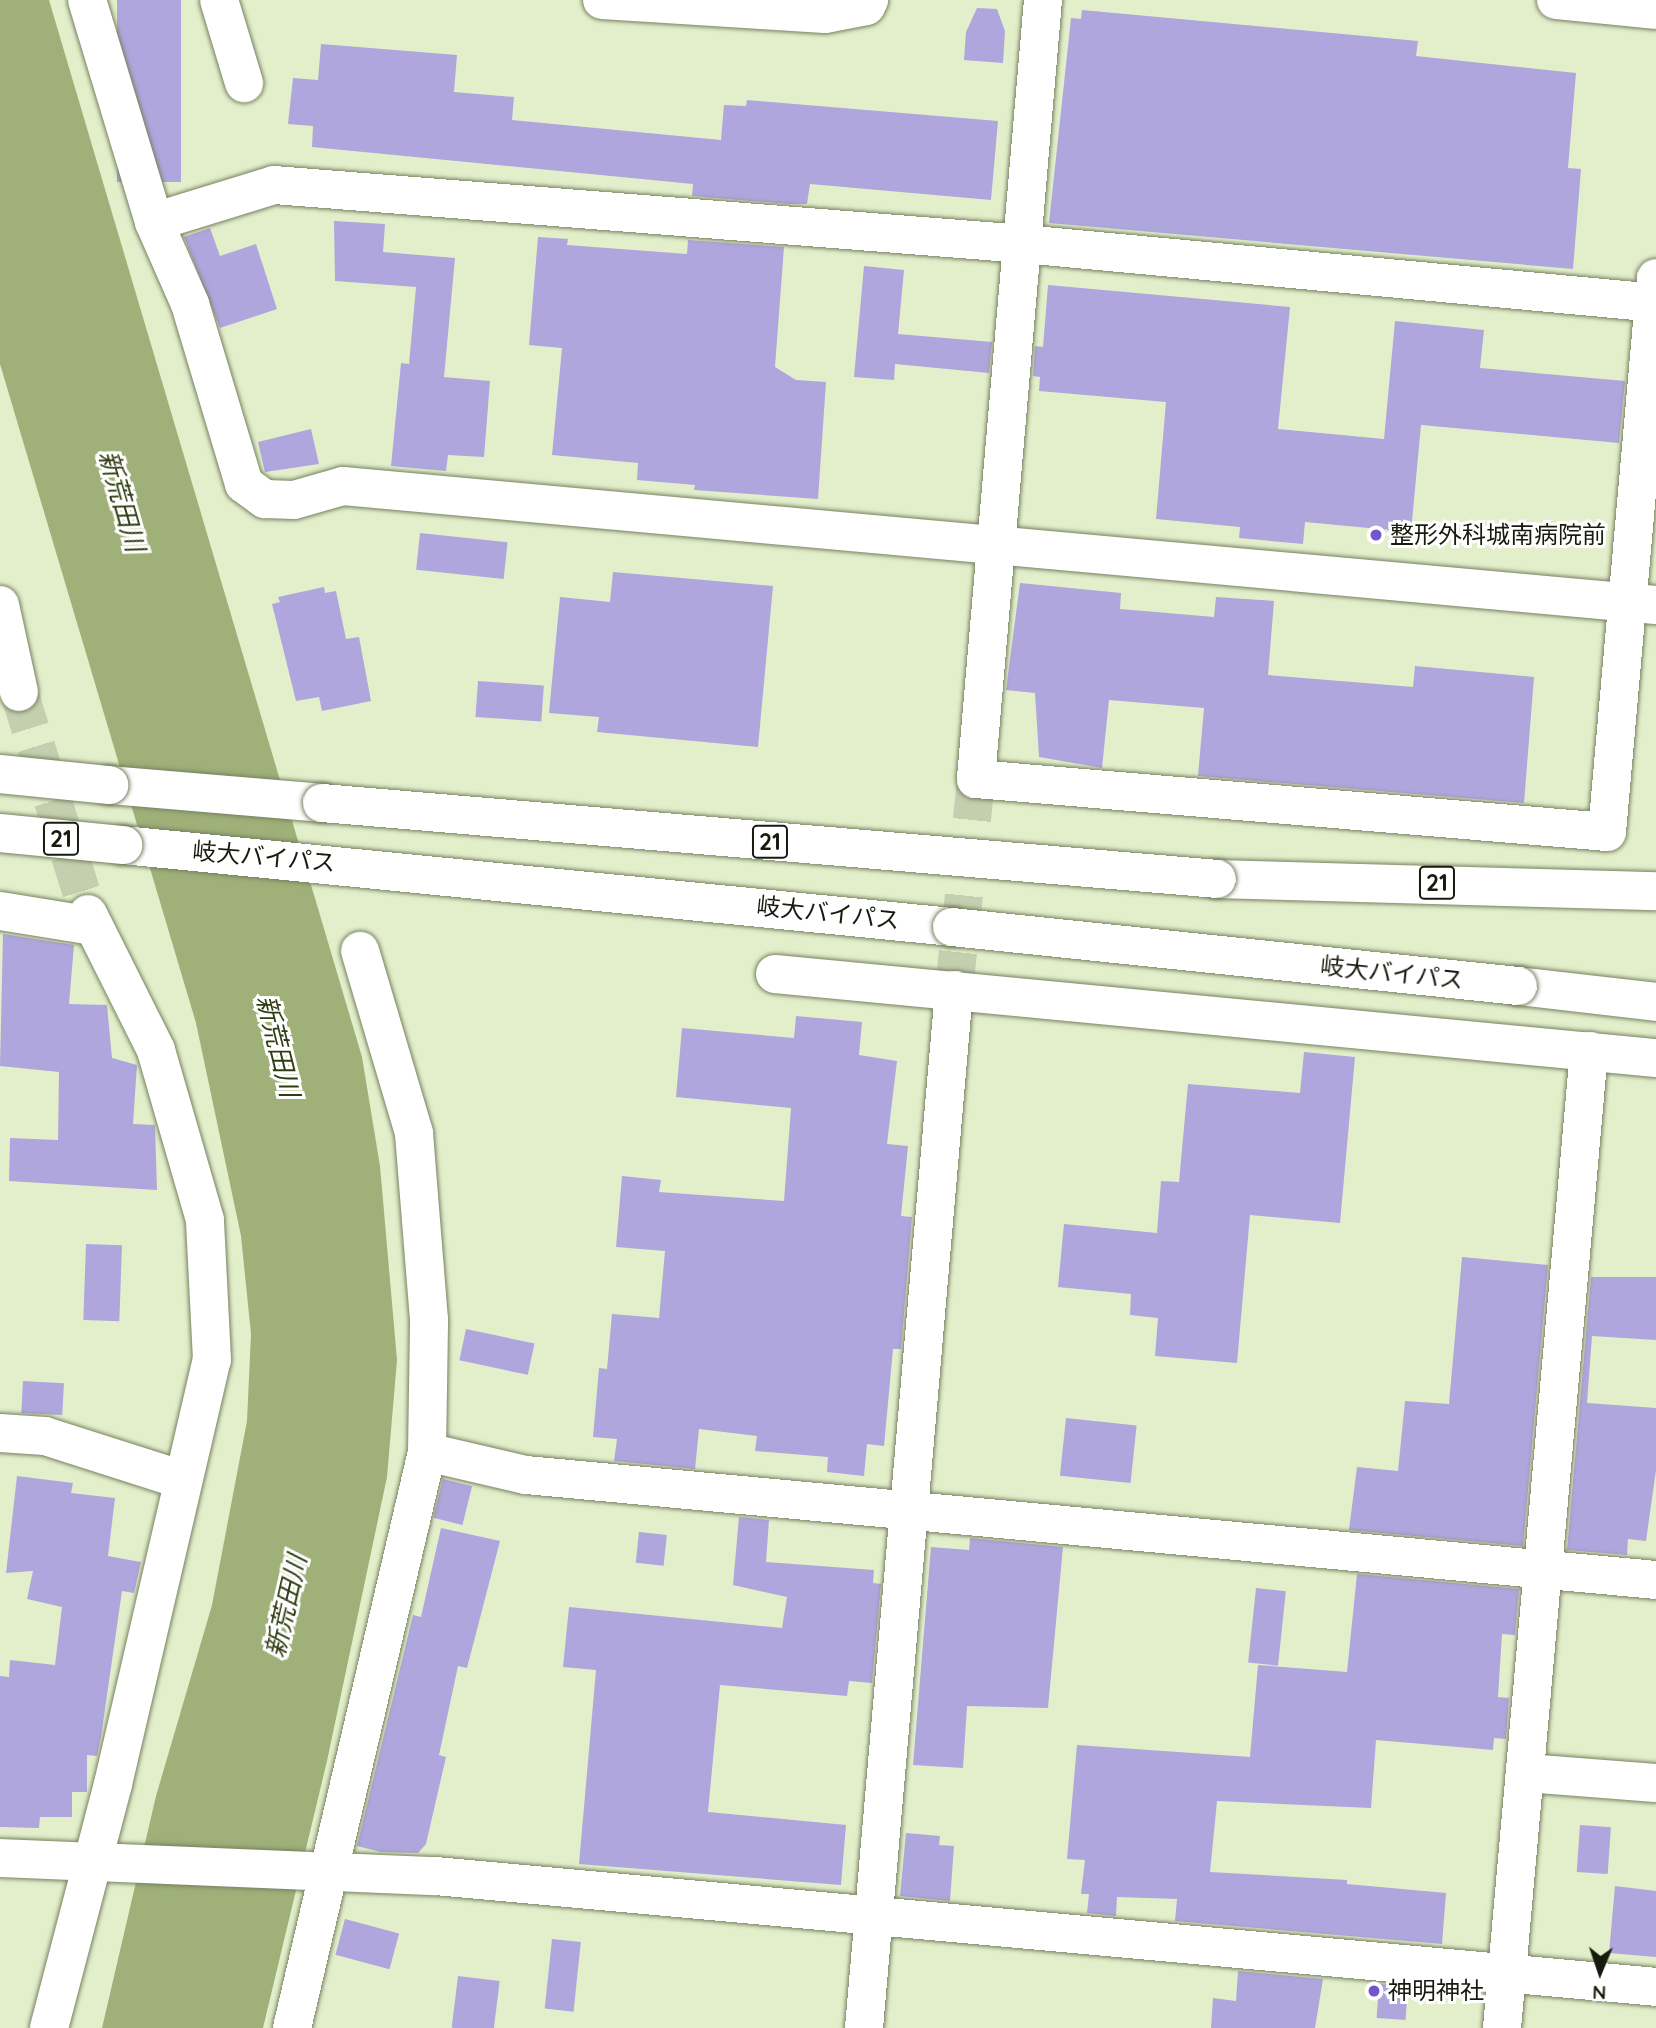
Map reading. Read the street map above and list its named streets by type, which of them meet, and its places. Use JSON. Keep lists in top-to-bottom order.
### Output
{
  "streets": {
    "main road": ["21", "岐大バイパス"]
  },
  "water": ["新荒田川"],
  "places": ["整形外科城南病院前", "神明神社"],
  "north": "bottom"
}
